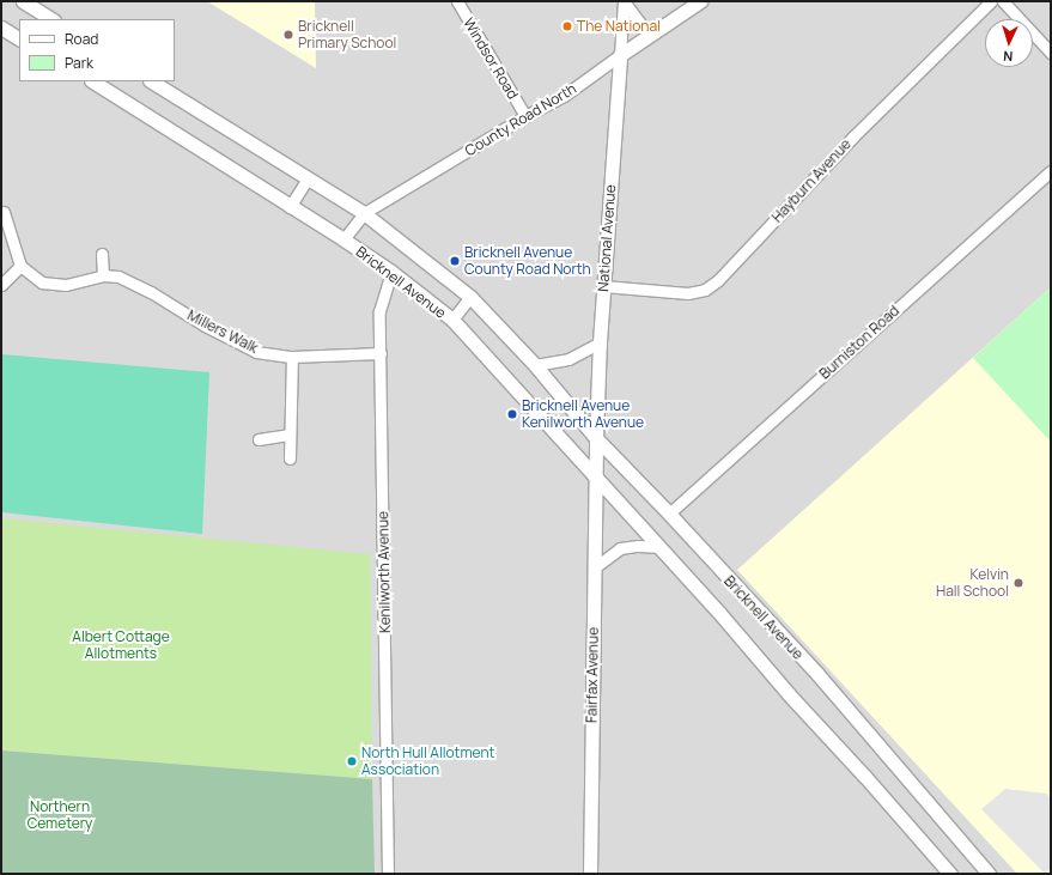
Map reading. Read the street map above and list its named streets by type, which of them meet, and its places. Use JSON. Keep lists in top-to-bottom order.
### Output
{
  "streets": {
    "street": [
      "Windsor Road",
      "County Road North",
      "Hayburn Avenue",
      "National Avenue",
      "Bricknell Avenue",
      "Millers Walk",
      "Burniston Road",
      "Kenilworth Avenue",
      "Fairfax Avenue"
    ]
  },
  "crossings": [
    ["Windsor Road", "County Road North"],
    ["County Road North", "National Avenue"],
    ["County Road North", "Bricknell Avenue"],
    ["Hayburn Avenue", "National Avenue"],
    ["National Avenue", "Bricknell Avenue"],
    ["National Avenue", "Fairfax Avenue"],
    ["Bricknell Avenue", "Burniston Road"],
    ["Bricknell Avenue", "Kenilworth Avenue"],
    ["Bricknell Avenue", "Fairfax Avenue"],
    ["Millers Walk", "Kenilworth Avenue"]
  ],
  "parks": ["Albert Cottage Allotments", "Northern Cemetery"],
  "places": [
    "The National",
    "Bricknell Primary School",
    "Bricknell Avenue County Road North",
    "Bricknell Avenue Kenilworth Avenue",
    "Kelvin Hall School",
    "North Hull Allotment Association"
  ],
  "legend": ["Road", "Park"],
  "north": "bottom"
}
